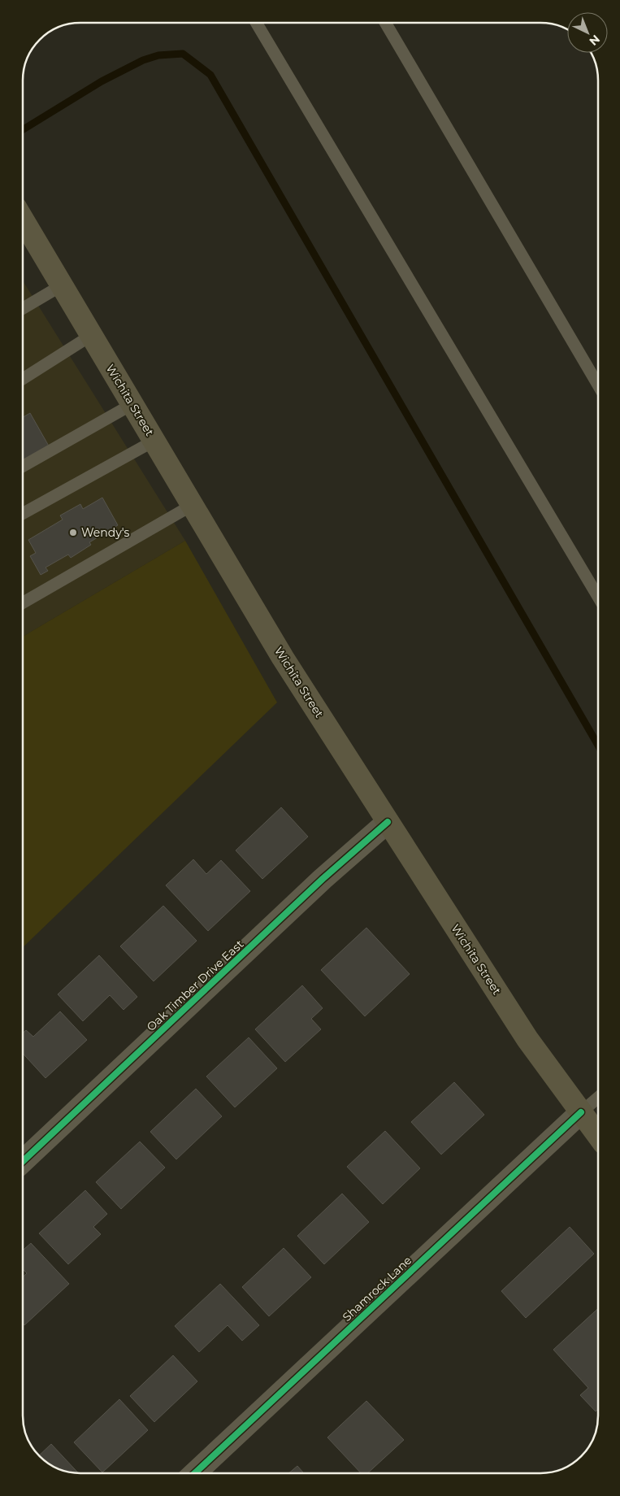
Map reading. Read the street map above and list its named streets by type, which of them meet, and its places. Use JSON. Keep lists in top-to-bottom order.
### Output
{
  "streets": {
    "main road": ["Wichita Street"],
    "street": ["Oak Timber Drive East", "Shamrock Lane"]
  },
  "crossings": [
    ["Wichita Street", "Oak Timber Drive East"],
    ["Wichita Street", "Shamrock Lane"]
  ],
  "places": ["Wendy's"],
  "north": "bottom right"
}
